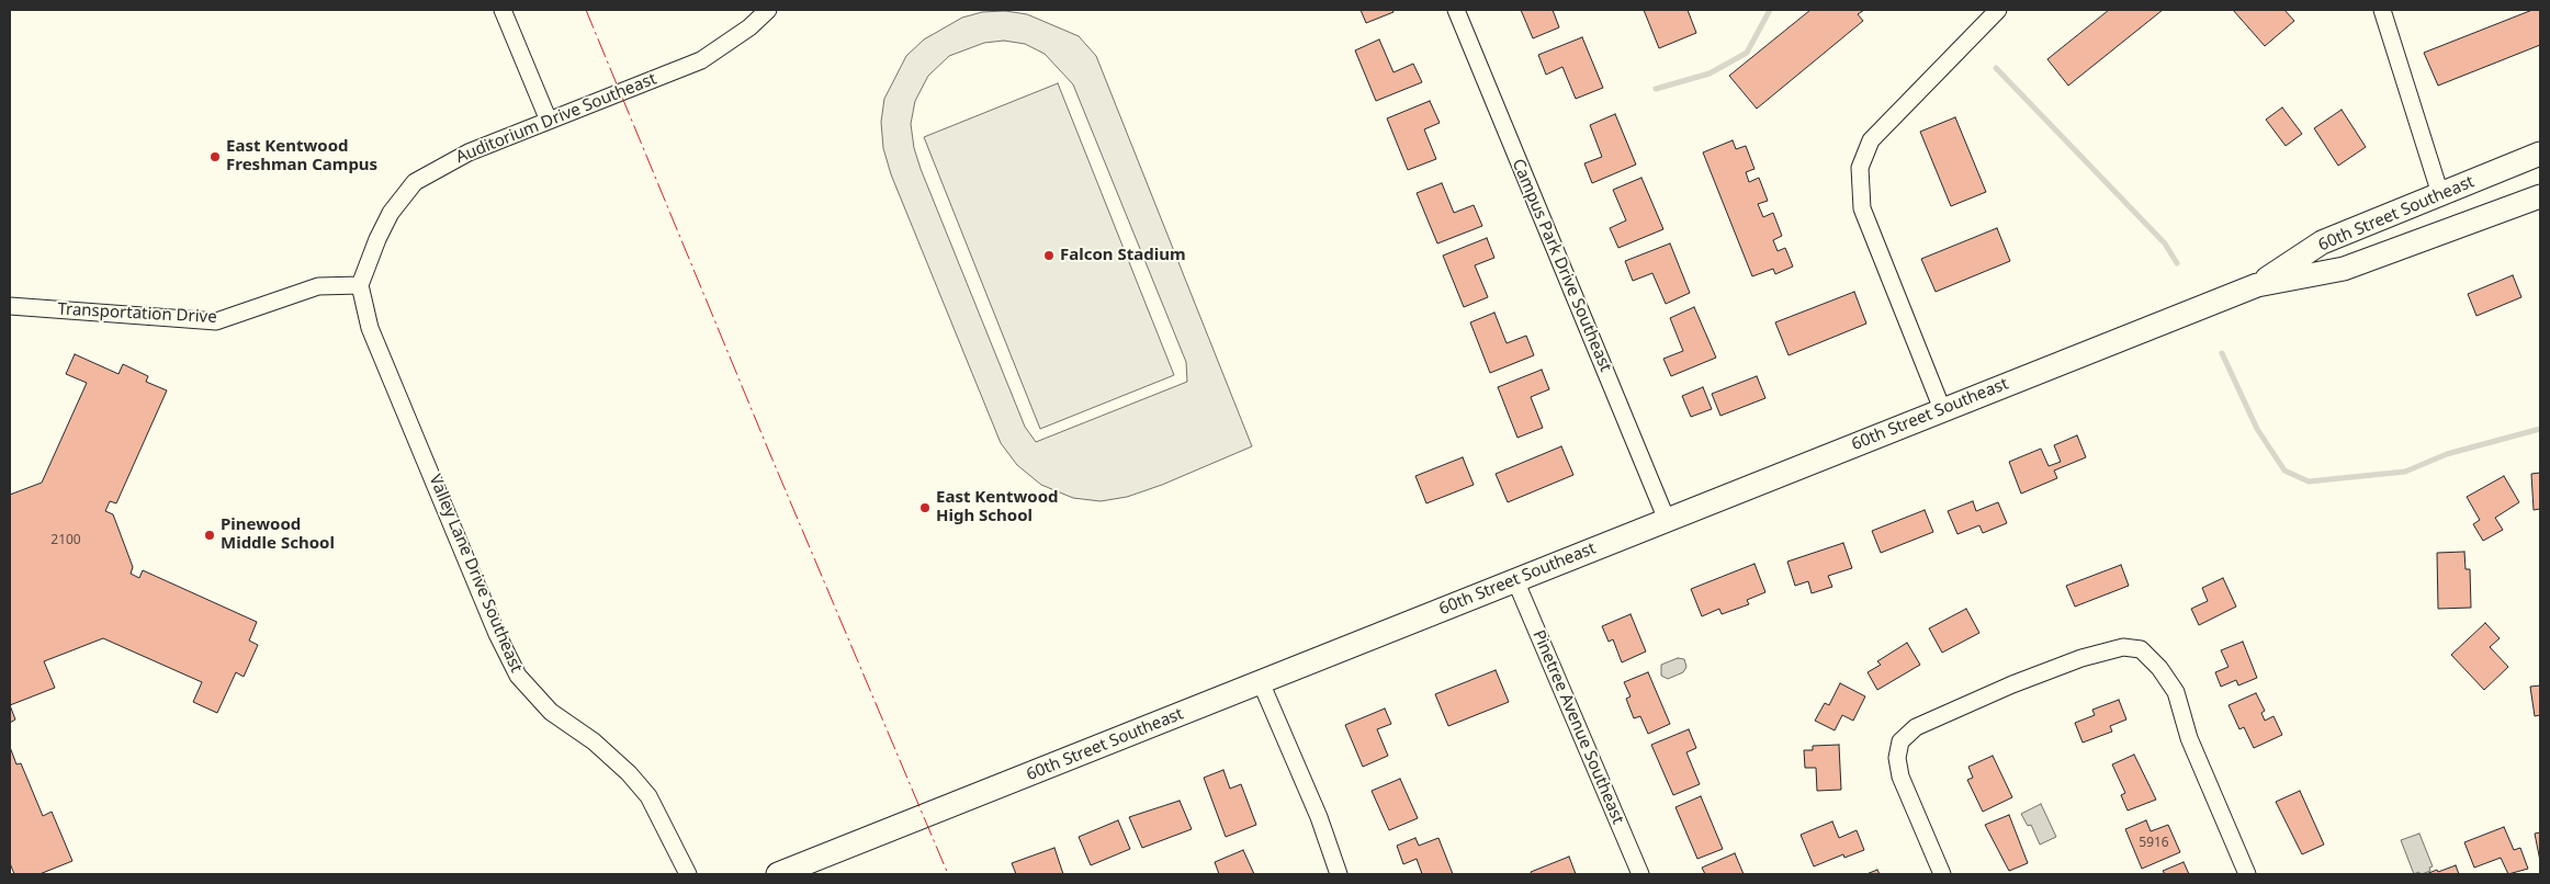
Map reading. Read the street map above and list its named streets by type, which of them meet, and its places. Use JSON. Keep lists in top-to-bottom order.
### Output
{
  "streets": {
    "main road": ["60th Street Southeast"],
    "street": [
      "Auditorium Drive Southeast",
      "Campus Park Drive Southeast",
      "Transportation Drive",
      "Valley Lane Drive Southeast",
      "Pinetree Avenue Southeast"
    ]
  },
  "crossings": [
    ["Auditorium Drive Southeast", "Transportation Drive"],
    ["Auditorium Drive Southeast", "Valley Lane Drive Southeast"],
    ["60th Street Southeast", "Campus Park Drive Southeast"],
    ["60th Street Southeast", "Pinetree Avenue Southeast"],
    ["Transportation Drive", "Valley Lane Drive Southeast"]
  ],
  "places": [
    "East Kentwood Freshman Campus",
    "Falcon Stadium",
    "East Kentwood High School",
    "Pinewood Middle School"
  ],
  "house_numbers": ["2100", "5916"]
}
